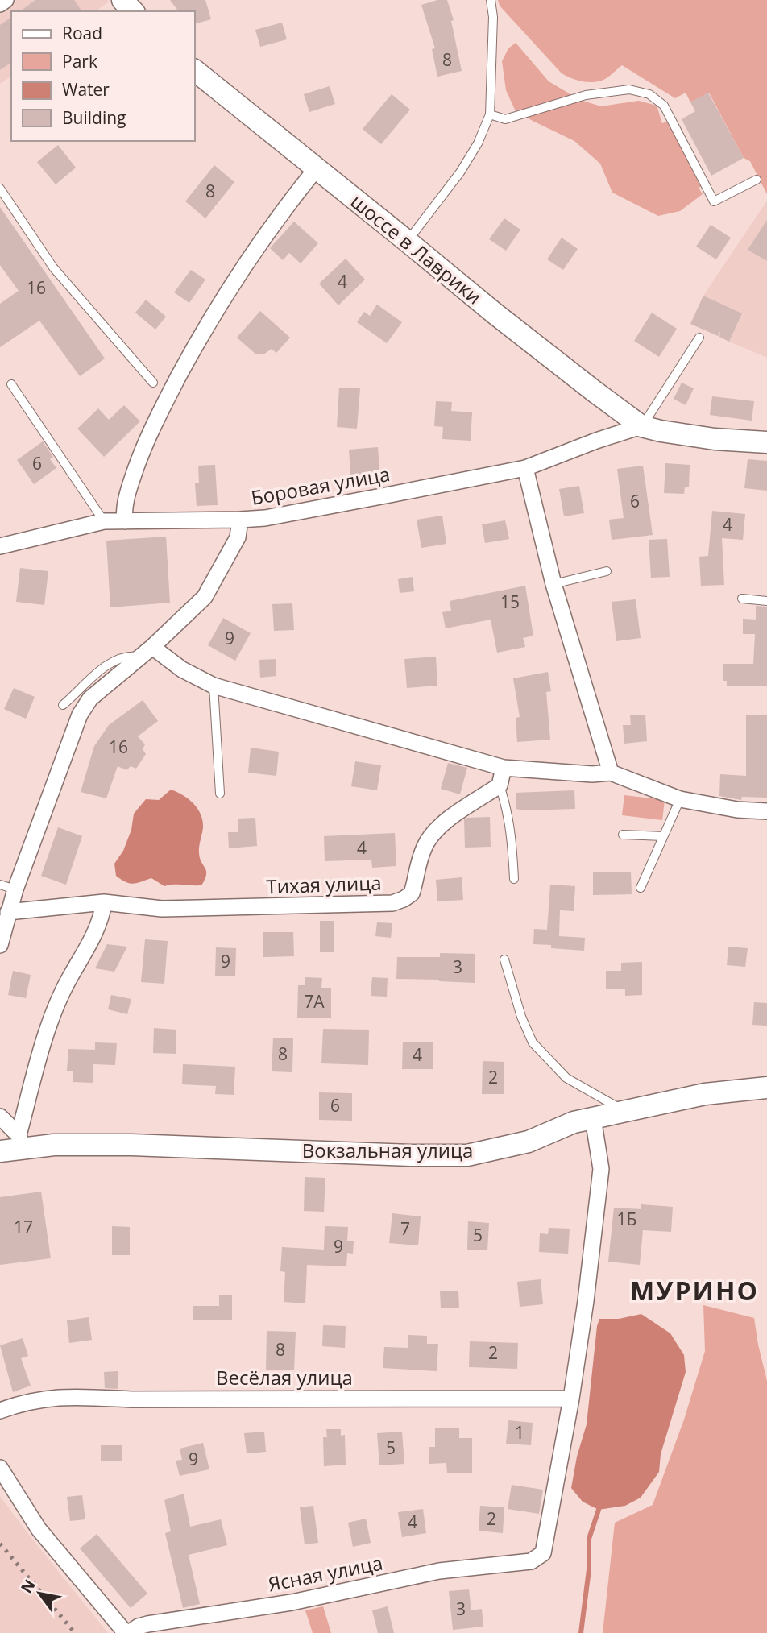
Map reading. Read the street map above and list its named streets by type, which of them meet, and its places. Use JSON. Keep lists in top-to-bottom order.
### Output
{
  "streets": {
    "street": [
      "шоссе в Лаврики",
      "Боровая улица",
      "Тихая улица",
      "Вокзальная улица",
      "Весёлая улица",
      "Ясная улица"
    ]
  },
  "crossings": [
    ["шоссе в Лаврики", "Боровая улица"],
    ["Весёлая улица", "Ясная улица"]
  ],
  "districts": ["МУРИНО"],
  "house_numbers": [
    "8",
    "8",
    "4",
    "16",
    "6",
    "6",
    "4",
    "15",
    "9",
    "16",
    "4",
    "9",
    "3",
    "7А",
    "8",
    "4",
    "2",
    "6",
    "1Б",
    "17",
    "7",
    "5",
    "9",
    "8",
    "2",
    "1",
    "5",
    "9",
    "2",
    "4",
    "3"
  ],
  "legend": [
    "Road",
    "Park",
    "Water",
    "Building"
  ],
  "north": "top left"
}
